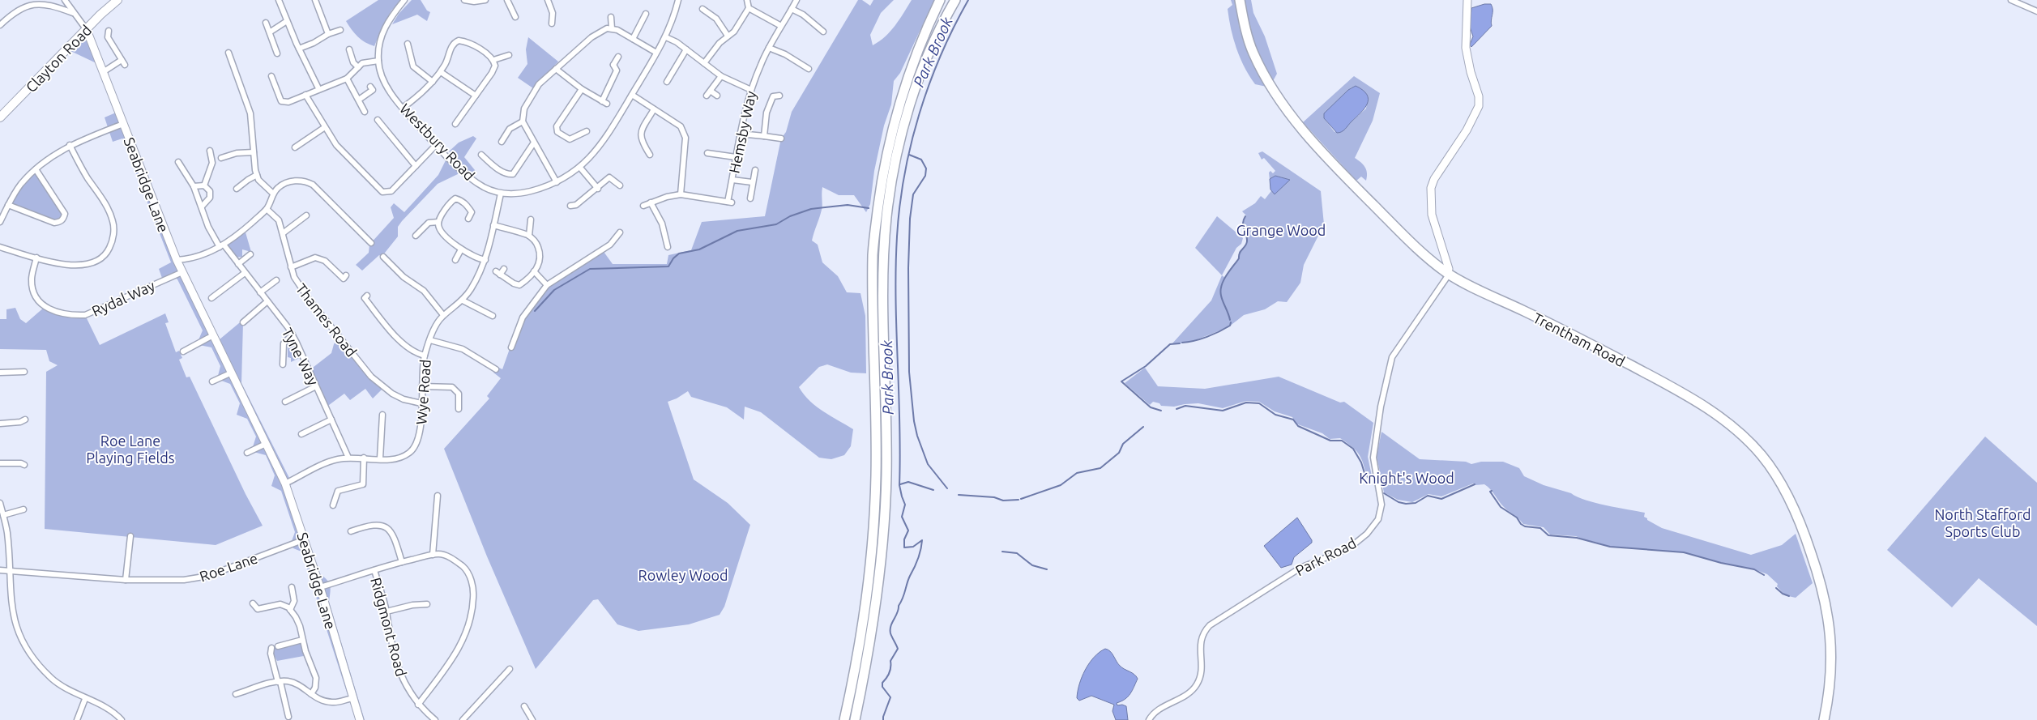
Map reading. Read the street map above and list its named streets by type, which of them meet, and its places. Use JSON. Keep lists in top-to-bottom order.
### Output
{
  "streets": {
    "highway": ["Trentham Road"],
    "main road": ["Clayton Road"],
    "street": [
      "Hemsby Way",
      "Westbury Road",
      "Seabridge Lane",
      "Rydal Way",
      "Thames Road",
      "Tyne Way",
      "Wye Road",
      "Park Road",
      "Roe Lane",
      "Ridgmont Road"
    ]
  },
  "crossings": [
    ["Clayton Road", "Seabridge Lane"],
    ["Westbury Road", "Wye Road"],
    ["Seabridge Lane", "Rydal Way"],
    ["Seabridge Lane", "Wye Road"],
    ["Seabridge Lane", "Roe Lane"],
    ["Thames Road", "Wye Road"],
    ["Trentham Road", "Park Road"],
    ["Tyne Way", "Wye Road"]
  ],
  "water": ["Park Brook"],
  "parks": [
    "Grange Wood",
    "Roe Lane Playing Fields",
    "Knight's Wood",
    "North Stafford Sports Club",
    "Rowley Wood"
  ]
}
